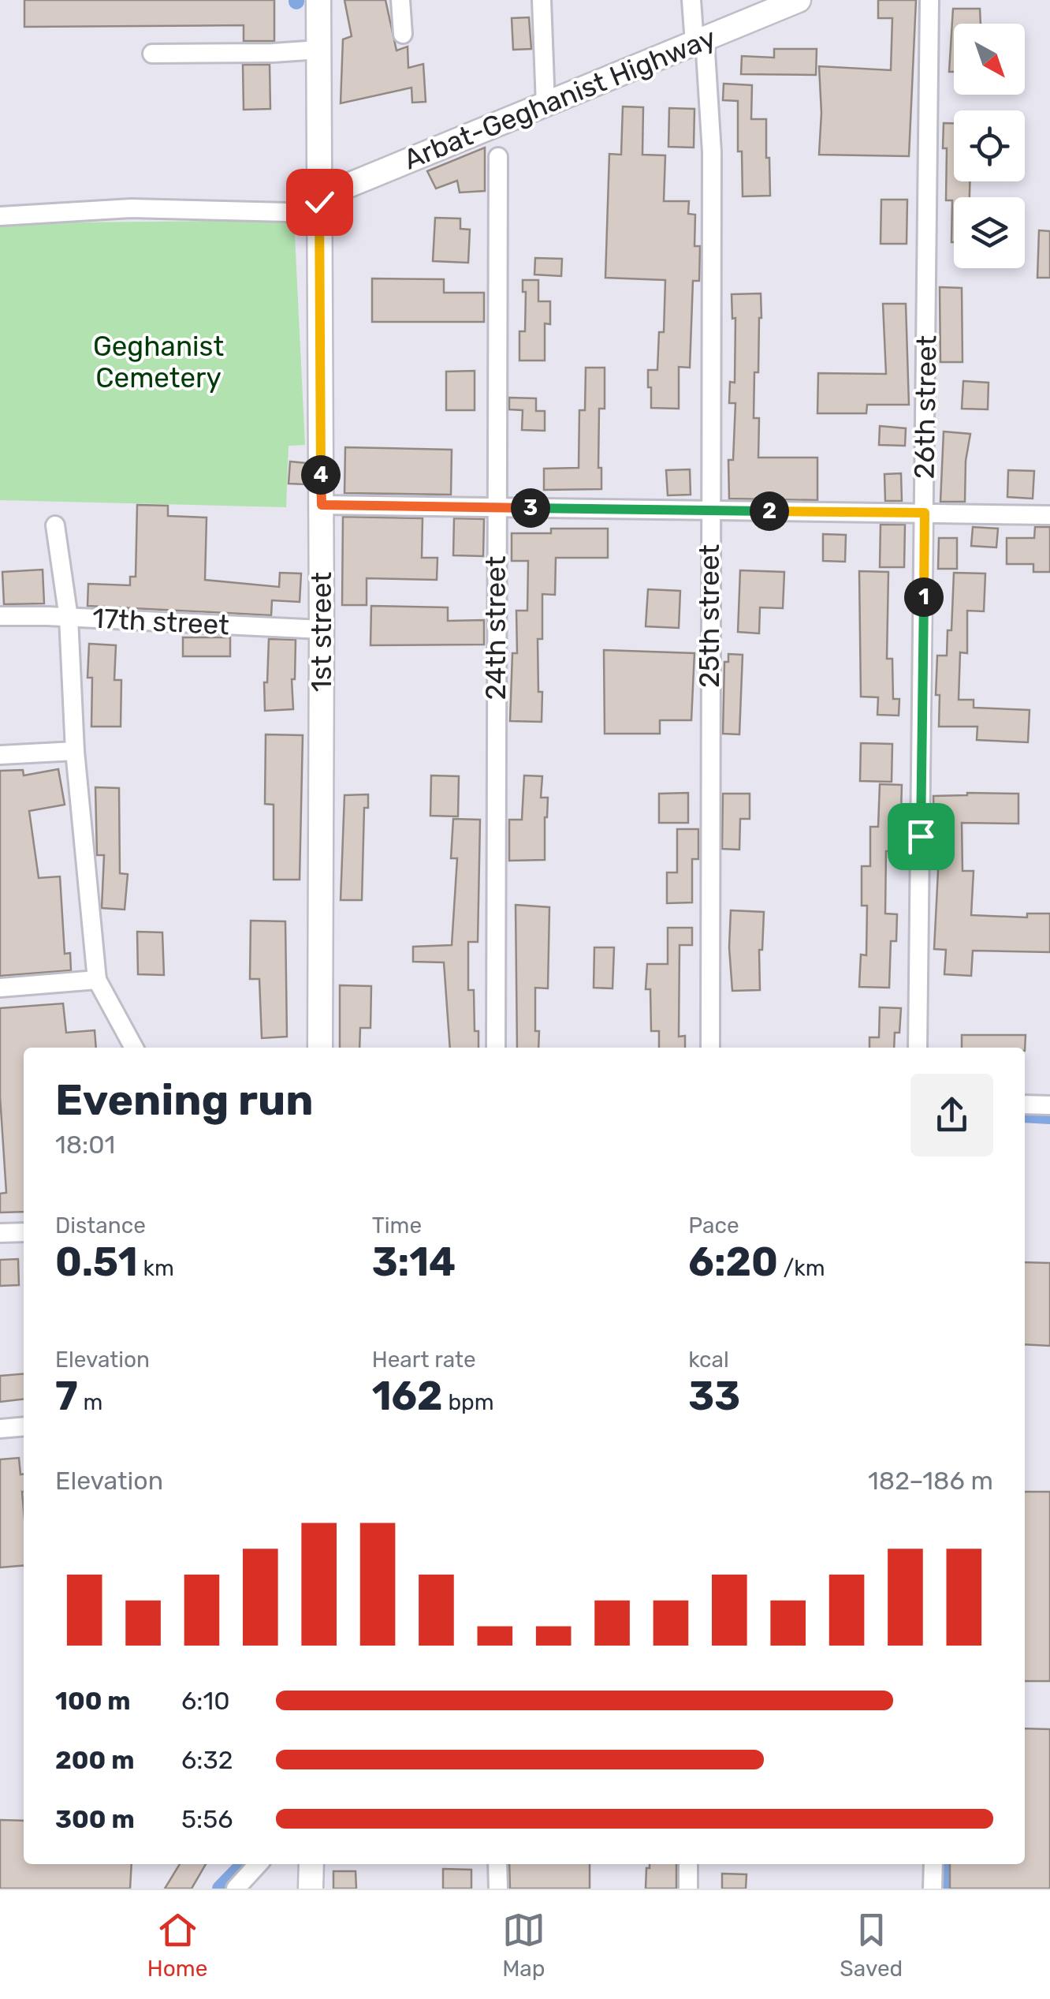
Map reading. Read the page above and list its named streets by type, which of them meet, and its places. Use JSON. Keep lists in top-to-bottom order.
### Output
{
  "streets": {
    "main road": ["Arbat-Geghanist Highway", "1st street"],
    "street": [
      "26th street",
      "25th street",
      "17th street",
      "24th street"
    ]
  },
  "crossings": [
    ["Arbat-Geghanist Highway", "25th street"],
    ["Arbat-Geghanist Highway", "1st street"],
    ["17th street", "1st street"]
  ],
  "parks": ["Geghanist Cemetery"],
  "north": "bottom right",
  "page": {
    "pins": [
      "4",
      "3",
      "2",
      "1"
    ],
    "heading": ["Evening run", "18:01"],
    "stats": [
      ["Distance", "0.51 km"],
      ["Time", "3:14"],
      ["Pace", "6:20 /km"],
      ["Elevation", "7 m"],
      ["Heart rate", "162 bpm"],
      ["kcal", "33"]
    ],
    "chart": ["Elevation", "182–186 m"],
    "list": [
      {
        "name": "100 m",
        "note": "6:10"
      },
      {
        "name": "200 m",
        "note": "6:32"
      },
      {
        "name": "300 m",
        "note": "5:56"
      }
    ],
    "tabs": ["Home", "Map", "Saved"]
  }
}
